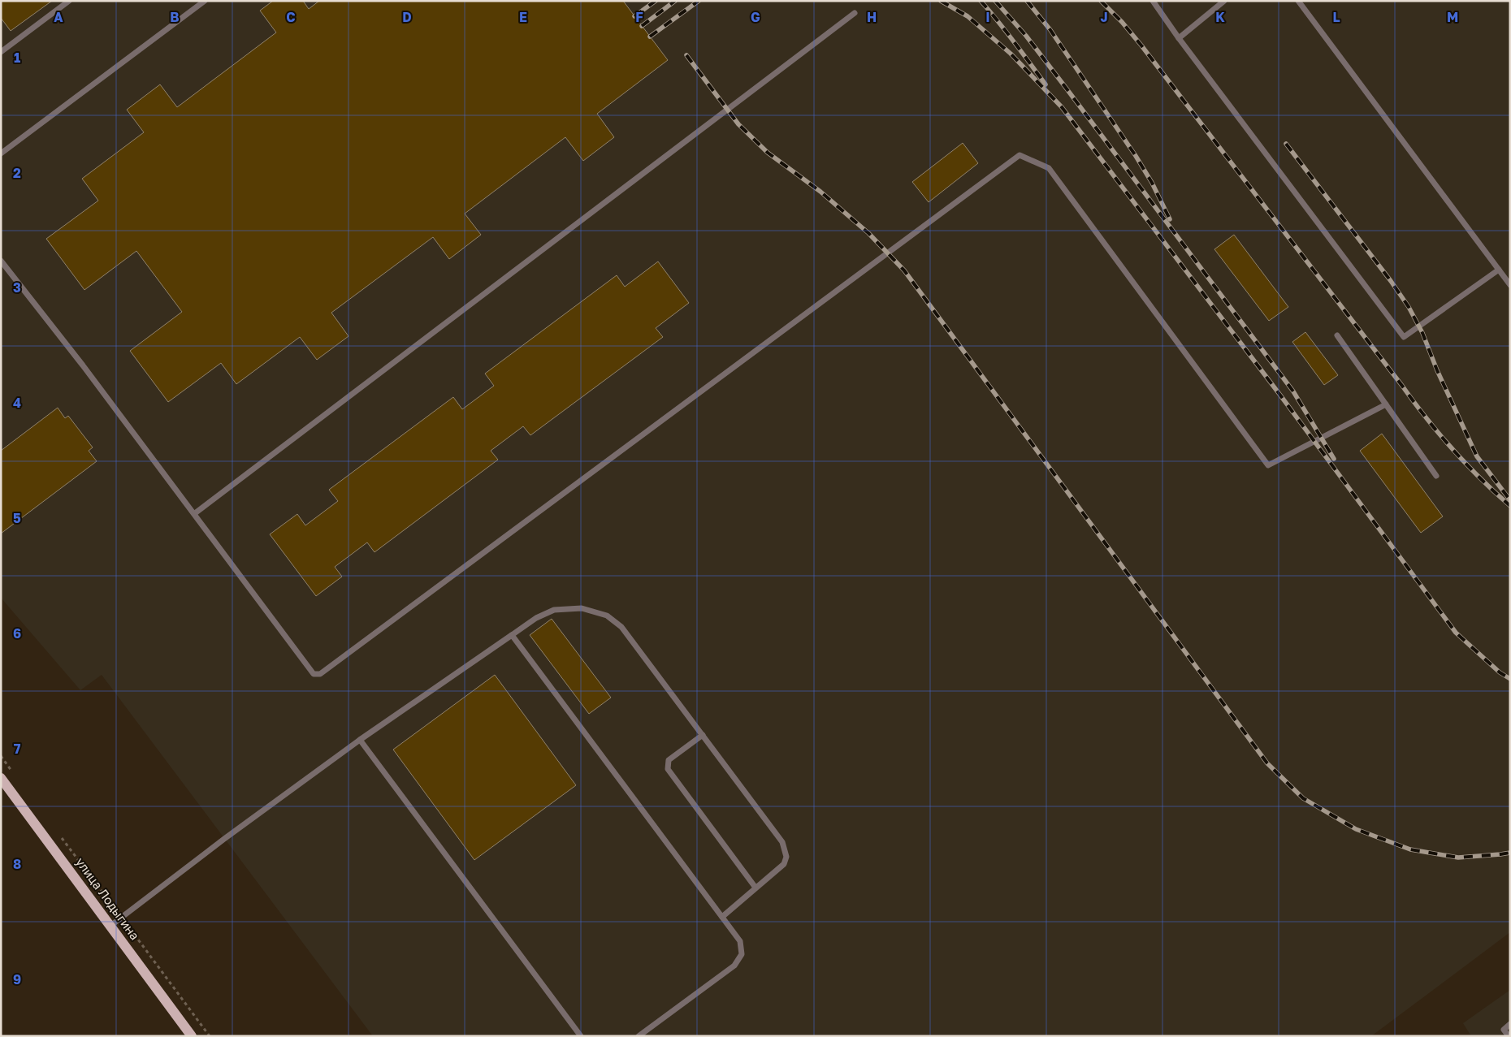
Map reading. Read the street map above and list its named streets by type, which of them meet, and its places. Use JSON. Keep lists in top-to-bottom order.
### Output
{
  "streets": {
    "main road": ["улица Лодыгина"]
  },
  "grid": {
    "columns": [
      "A",
      "B",
      "C",
      "D",
      "E",
      "F",
      "G",
      "H",
      "I",
      "J",
      "K",
      "L",
      "M"
    ],
    "rows": [
      "1",
      "2",
      "3",
      "4",
      "5",
      "6",
      "7",
      "8",
      "9"
    ]
  }
}
